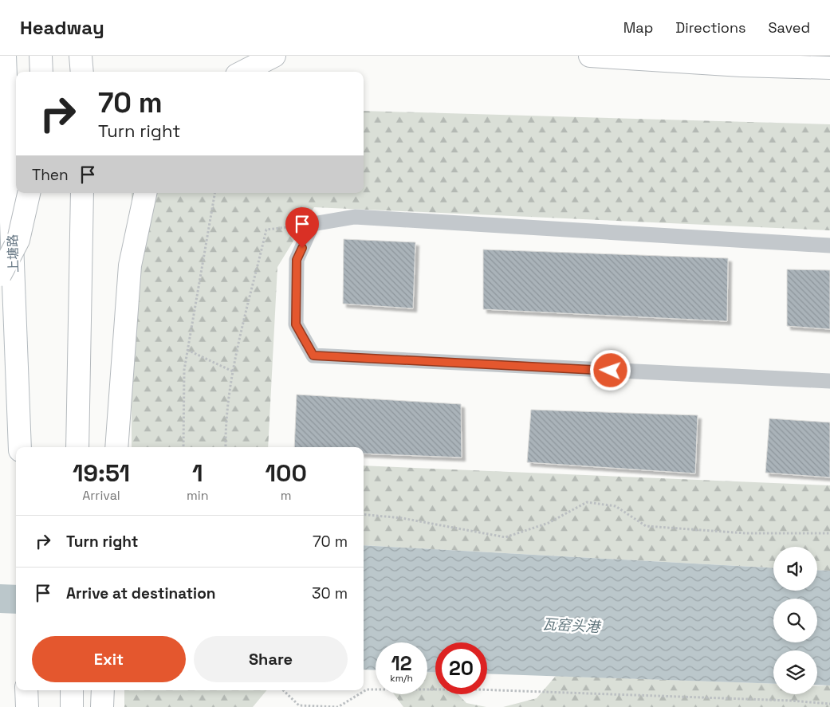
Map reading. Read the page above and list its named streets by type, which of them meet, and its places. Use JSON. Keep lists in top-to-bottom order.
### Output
{
  "streets": {
    "main road": ["上塘路"]
  },
  "water": ["瓦窑头港"],
  "page": {
    "header": "Headway",
    "nav": ["Map", "Directions", "Saved"],
    "turn": ["70 m", "Turn right"],
    "then": "Then",
    "eta": [
      "19:51",
      "Arrival",
      "1",
      "min",
      "100",
      "m"
    ],
    "list": [
      {
        "name": "Turn right",
        "value": "70 m"
      },
      {
        "name": "Arrive at destination",
        "value": "30 m"
      }
    ],
    "buttons": ["Exit", "Share"],
    "speed": "12 km/h",
    "limit": "20"
  }
}
